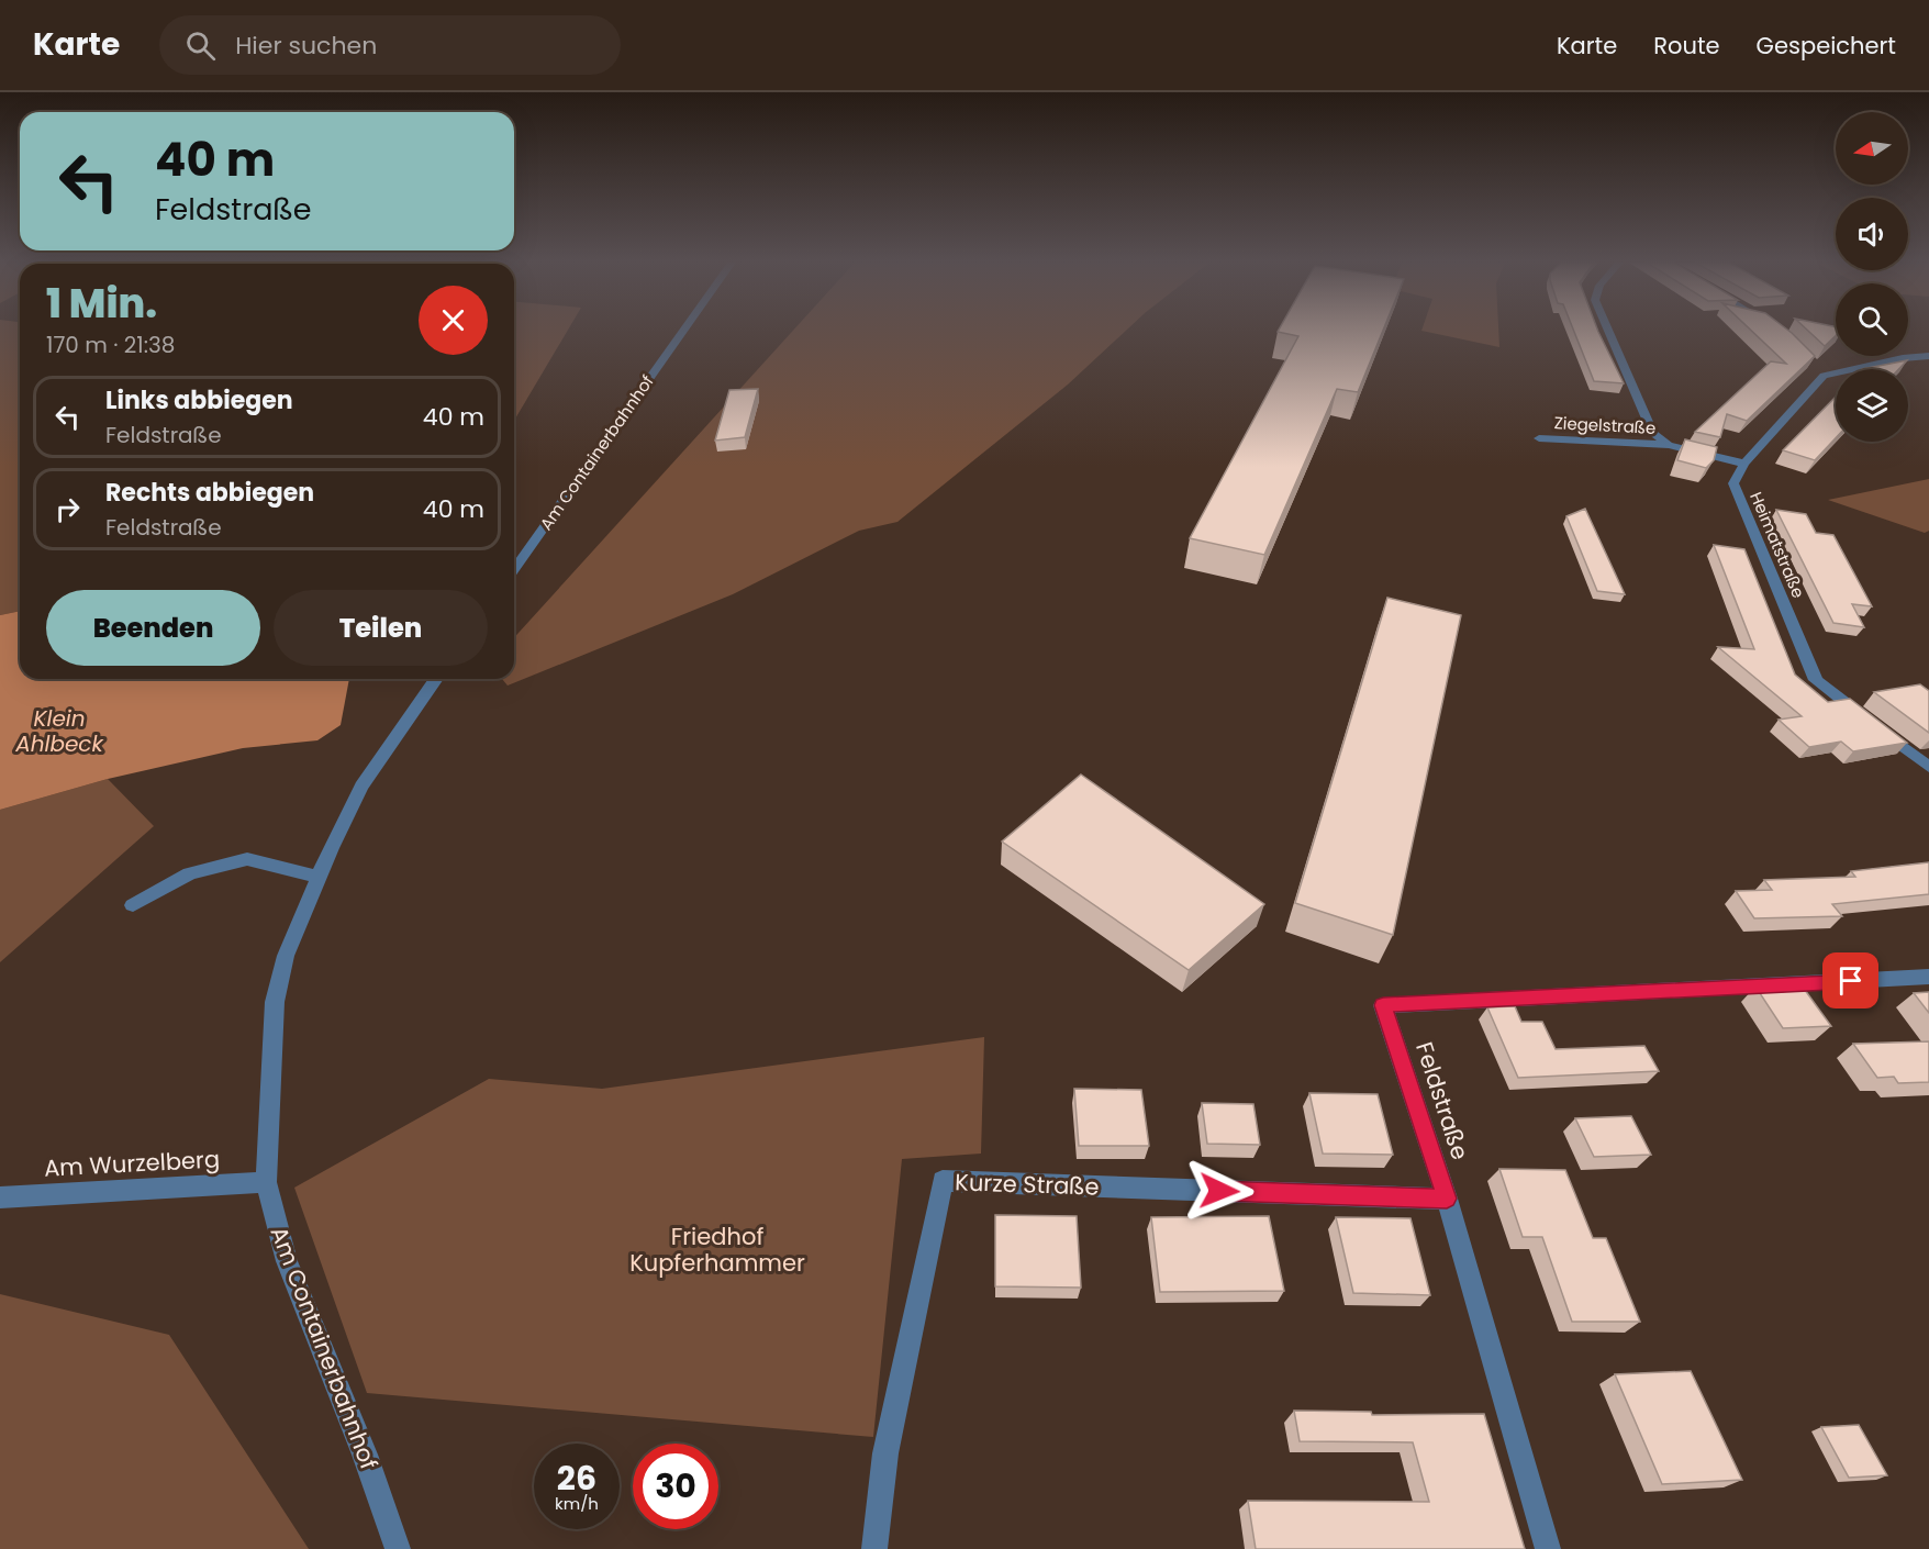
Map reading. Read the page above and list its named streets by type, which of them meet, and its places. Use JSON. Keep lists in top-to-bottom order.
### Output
{
  "streets": {
    "street": [
      "Ziegelstraße",
      "Am Containerbahnhof",
      "Heimatstraße",
      "Feldstraße",
      "Am Wurzelberg",
      "Kurze Straße"
    ]
  },
  "crossings": [
    ["Ziegelstraße", "Heimatstraße"],
    ["Am Containerbahnhof", "Am Wurzelberg"],
    ["Feldstraße", "Kurze Straße"]
  ],
  "water": ["Klein Ahlbeck"],
  "parks": ["Friedhof Kupferhammer"],
  "north": "left",
  "page": {
    "header": "Karte",
    "search": "Hier suchen",
    "nav": ["Karte", "Route", "Gespeichert"],
    "turn": ["40 m", "Feldstraße"],
    "heading": ["1 Min.", "170 m · 21:38"],
    "list": [
      {
        "name": "Links abbiegen",
        "note": "Feldstraße",
        "value": "40 m"
      },
      {
        "name": "Rechts abbiegen",
        "note": "Feldstraße",
        "value": "40 m"
      }
    ],
    "buttons": ["Beenden", "Teilen"],
    "speed": "26 km/h",
    "limit": "30"
  }
}
